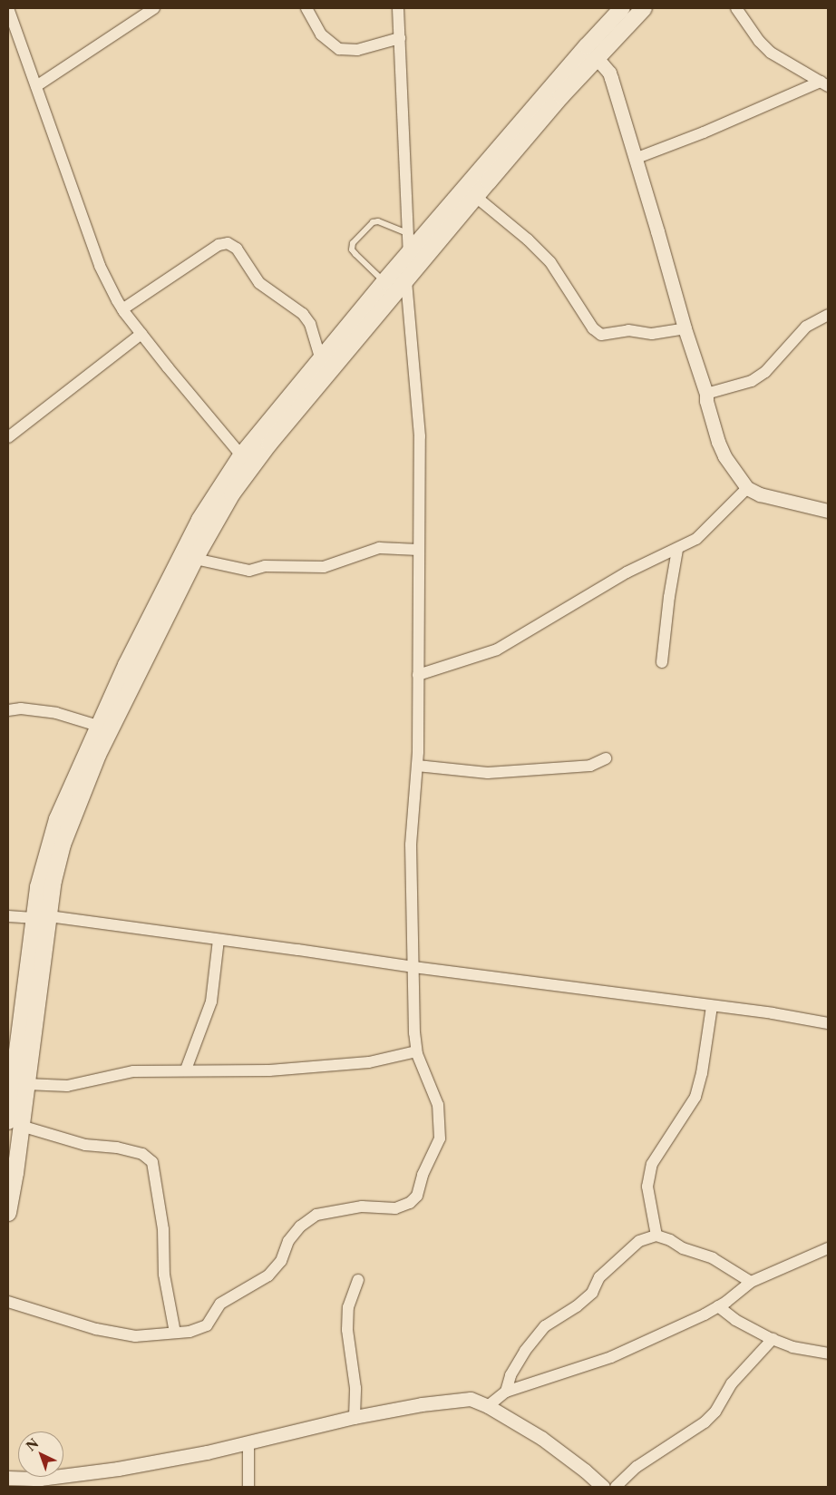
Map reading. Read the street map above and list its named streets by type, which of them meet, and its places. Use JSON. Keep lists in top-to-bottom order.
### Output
{
  "north": "top left"
}
